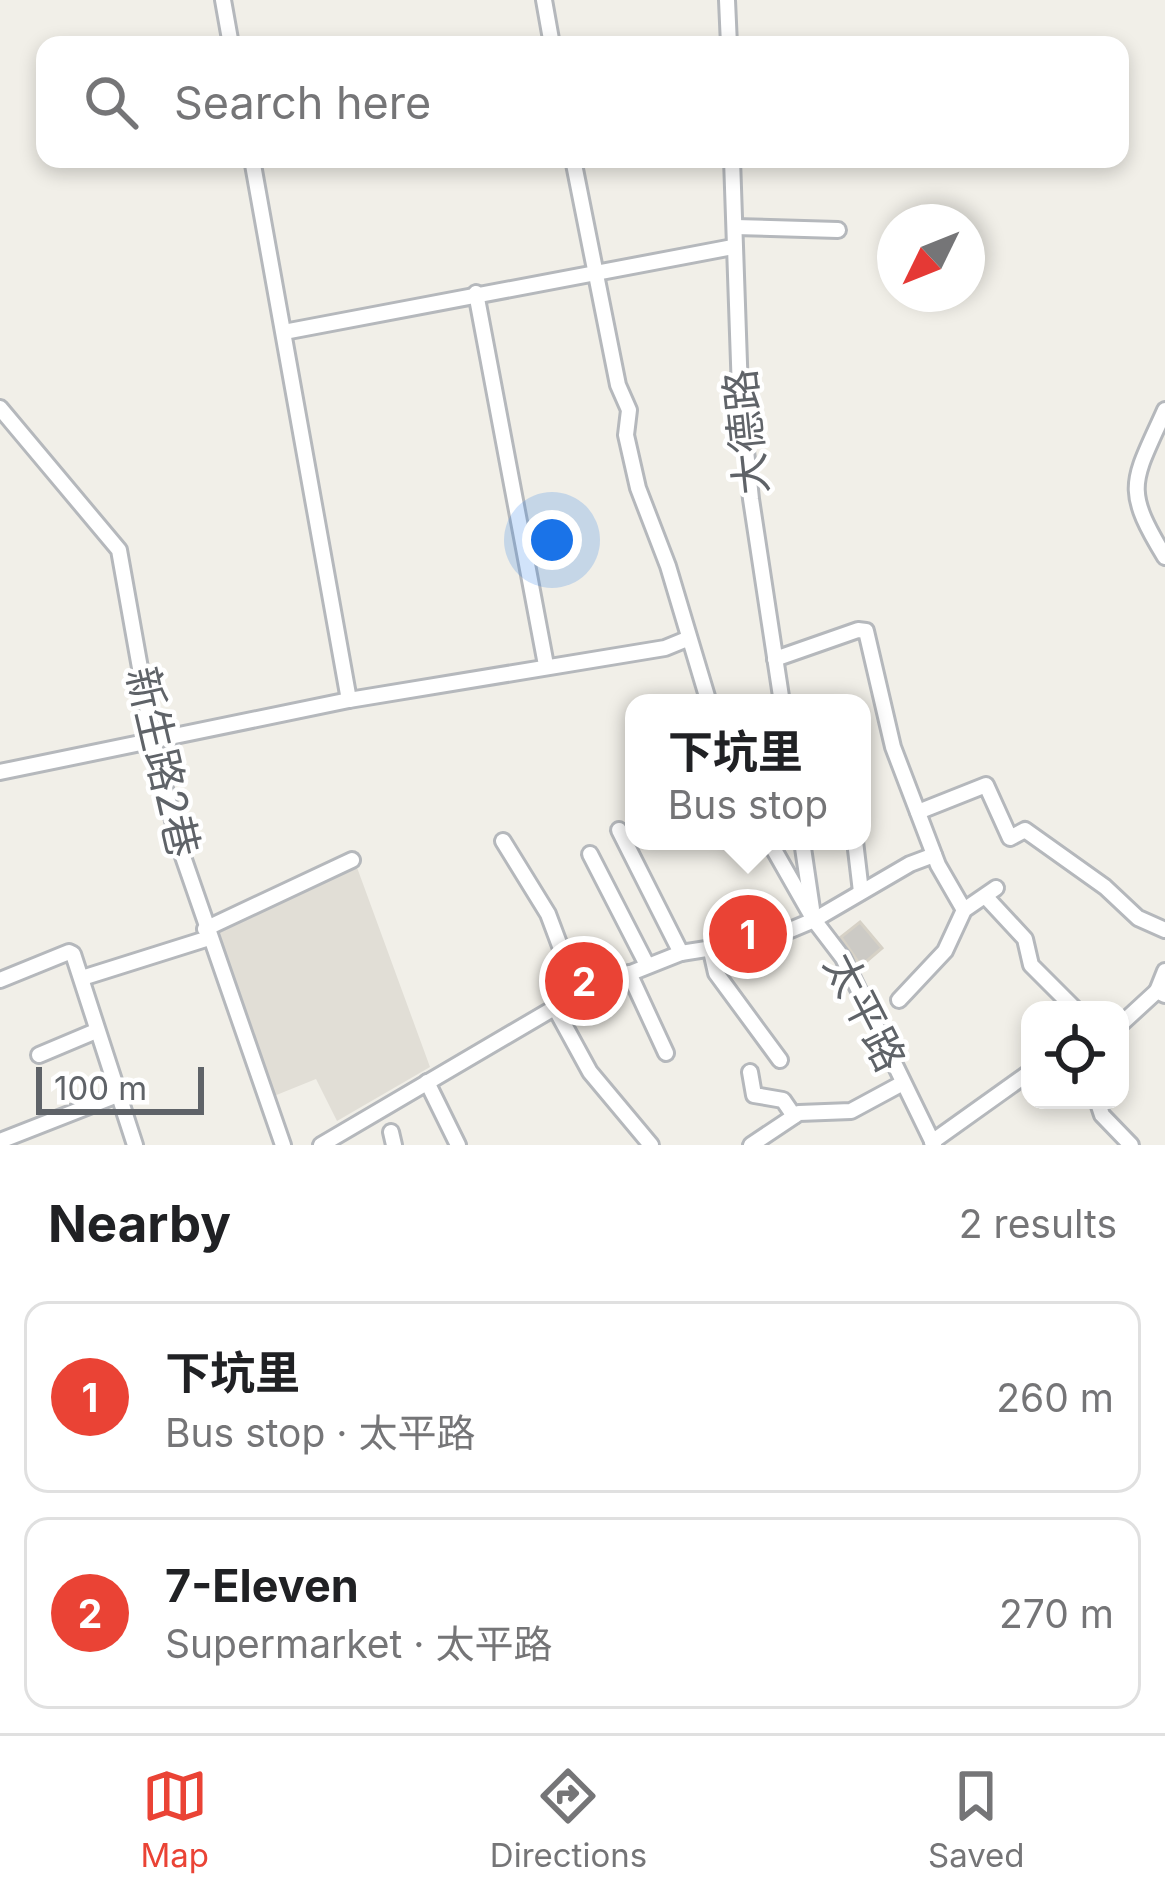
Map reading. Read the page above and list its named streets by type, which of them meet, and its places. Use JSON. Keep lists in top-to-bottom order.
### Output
{
  "streets": {
    "street": ["大德路", "新生路2巷", "太平路"]
  },
  "scale_bar": "100 m",
  "north": "bottom left",
  "page": {
    "search": "Search here",
    "popup": ["下坑里", "Bus stop"],
    "pins": ["1", "2"],
    "scale": "100 m",
    "heading": ["Nearby", "2 results"],
    "list": [
      {
        "mark": "1",
        "name": "下坑里",
        "note": "Bus stop · 太平路",
        "value": "260 m"
      },
      {
        "mark": "2",
        "name": "7-Eleven",
        "note": "Supermarket · 太平路",
        "value": "270 m"
      }
    ],
    "nav": ["Map", "Directions", "Saved"]
  }
}
